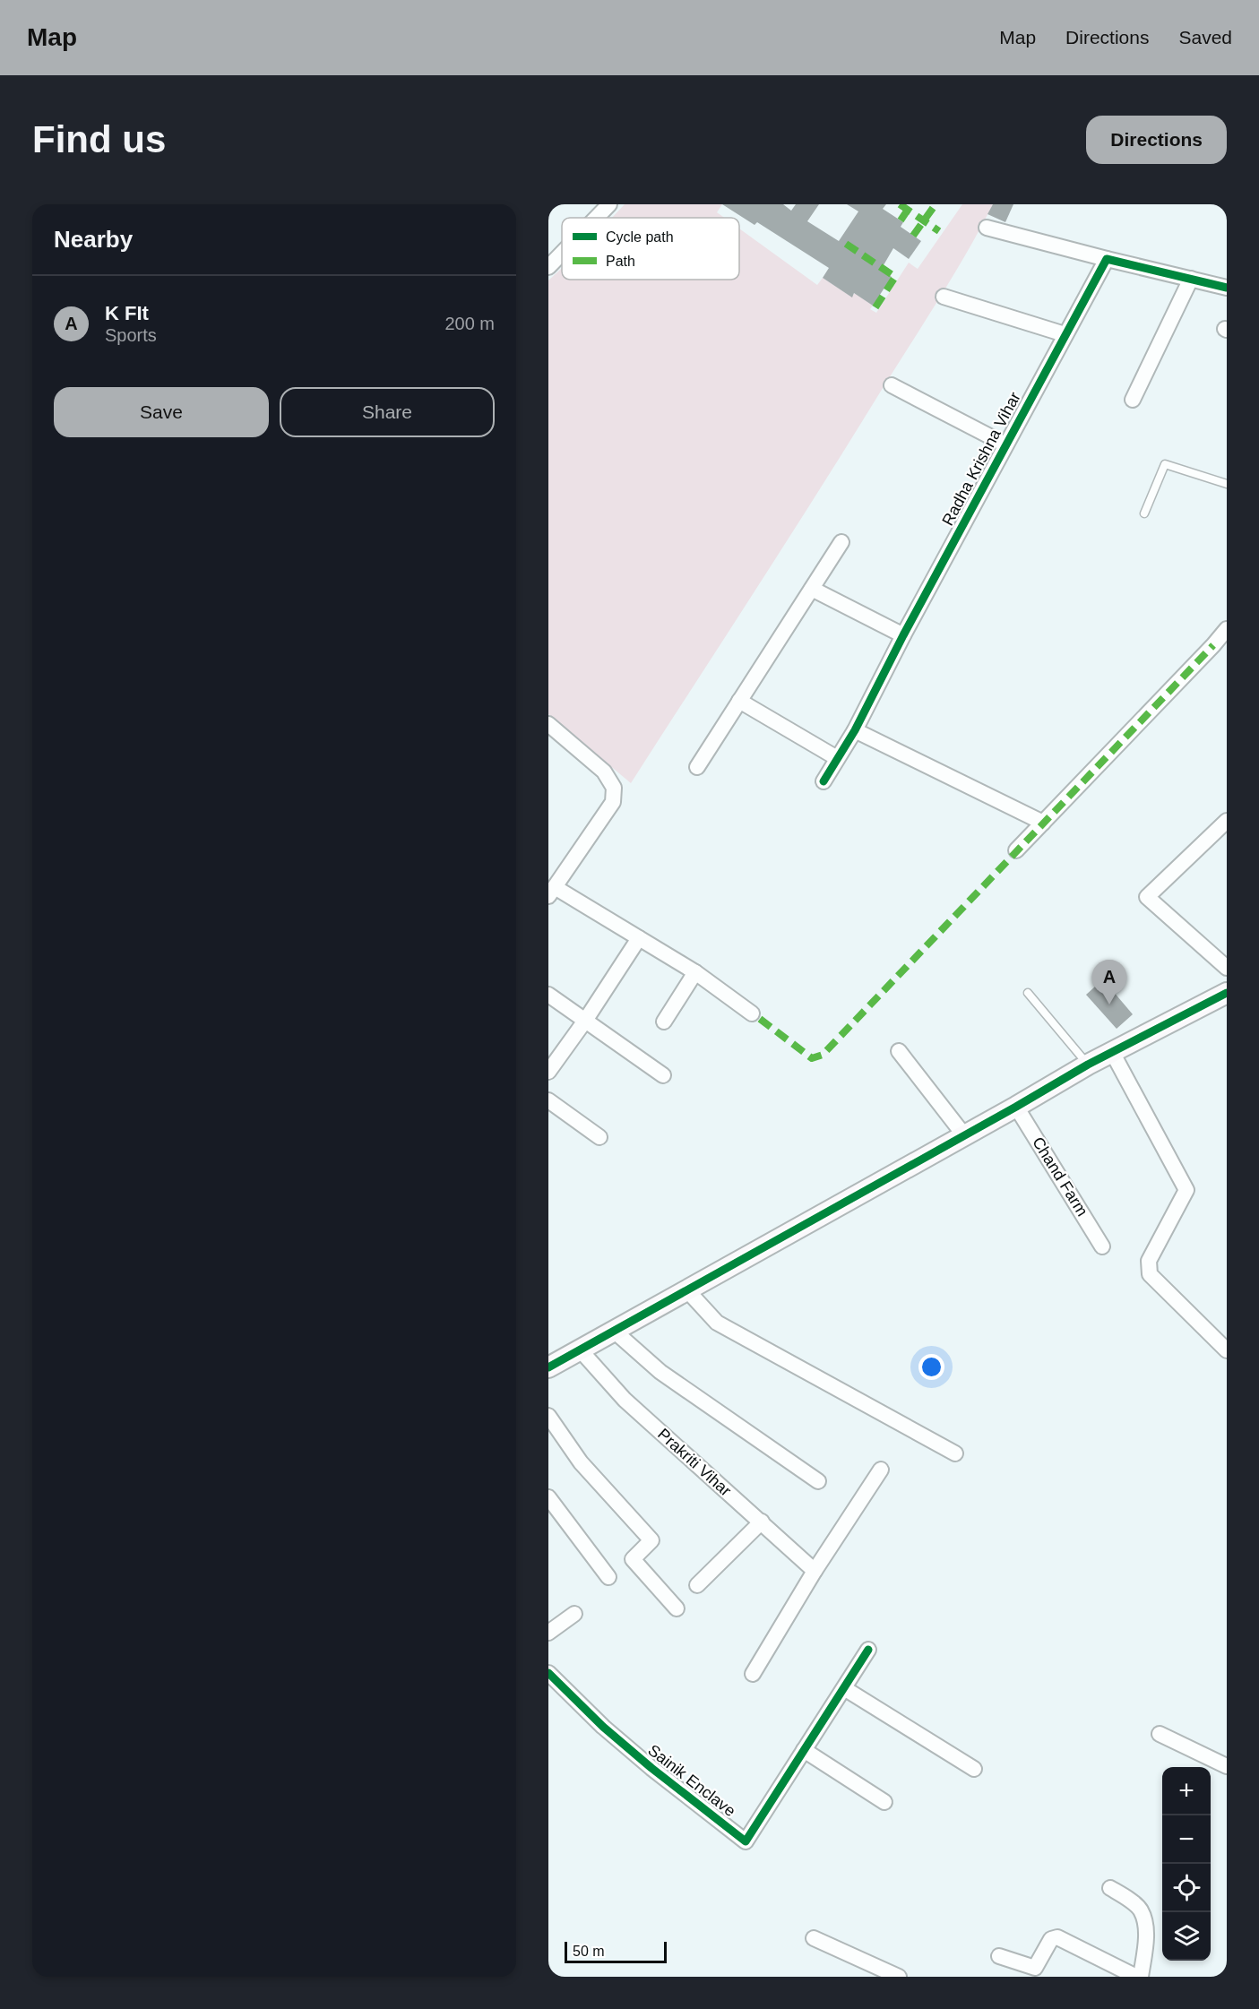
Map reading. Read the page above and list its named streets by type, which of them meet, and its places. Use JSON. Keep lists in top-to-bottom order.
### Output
{
  "streets": {
    "street": [
      "Radha Krishna Vihar",
      "Chand Farm",
      "Prakriti Vihar",
      "Sainik Enclave"
    ]
  },
  "legend": ["Cycle path", "Path"],
  "scale_bar": "50 m",
  "page": {
    "header": "Map",
    "nav": ["Map", "Directions", "Saved"],
    "buttons": [
      "Directions",
      ["Save", "Share"]
    ],
    "title": "Find us",
    "heading": "Nearby",
    "list": [
      {
        "mark": "A",
        "name": "K FIt",
        "note": "Sports",
        "value": "200 m"
      }
    ],
    "pins": "A",
    "map_buttons": ["+", "−"],
    "scale": "50 m"
  }
}
